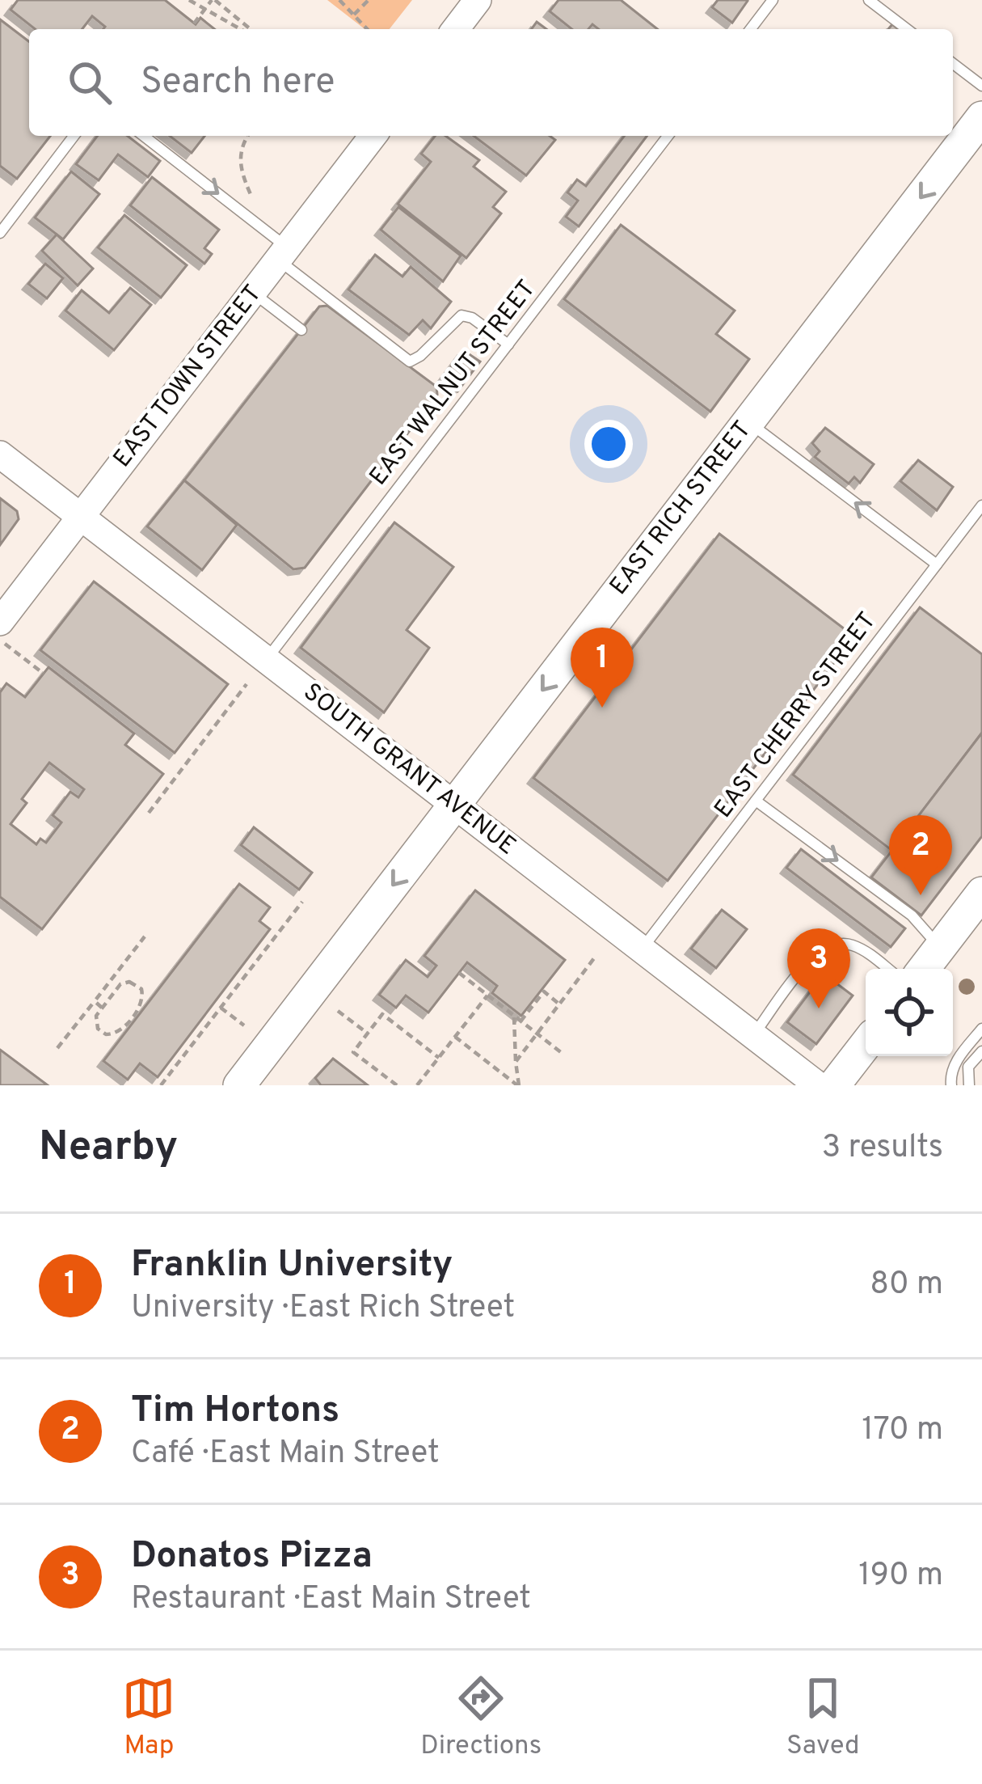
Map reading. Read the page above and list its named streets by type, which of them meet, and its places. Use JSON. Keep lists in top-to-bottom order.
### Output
{
  "streets": {
    "main road": ["EAST RICH STREET"],
    "street": ["EAST TOWN STREET", "SOUTH GRANT AVENUE"],
    "lane": ["EAST WALNUT STREET", "EAST CHERRY STREET"]
  },
  "crossings": [
    ["EAST TOWN STREET", "SOUTH GRANT AVENUE"],
    ["EAST WALNUT STREET", "SOUTH GRANT AVENUE"],
    ["EAST RICH STREET", "SOUTH GRANT AVENUE"],
    ["EAST CHERRY STREET", "SOUTH GRANT AVENUE"]
  ],
  "one_way": ["EAST RICH STREET"],
  "page": {
    "search": "Search here",
    "pins": ["1", "2", "3"],
    "heading": ["Nearby", "3 results"],
    "list": [
      {
        "mark": "1",
        "name": "Franklin University",
        "note": "University · East Rich Street",
        "value": "80 m"
      },
      {
        "mark": "2",
        "name": "Tim Hortons",
        "note": "Café · East Main Street",
        "value": "170 m"
      },
      {
        "mark": "3",
        "name": "Donatos Pizza",
        "note": "Restaurant · East Main Street",
        "value": "190 m"
      }
    ],
    "nav": ["Map", "Directions", "Saved"]
  }
}
